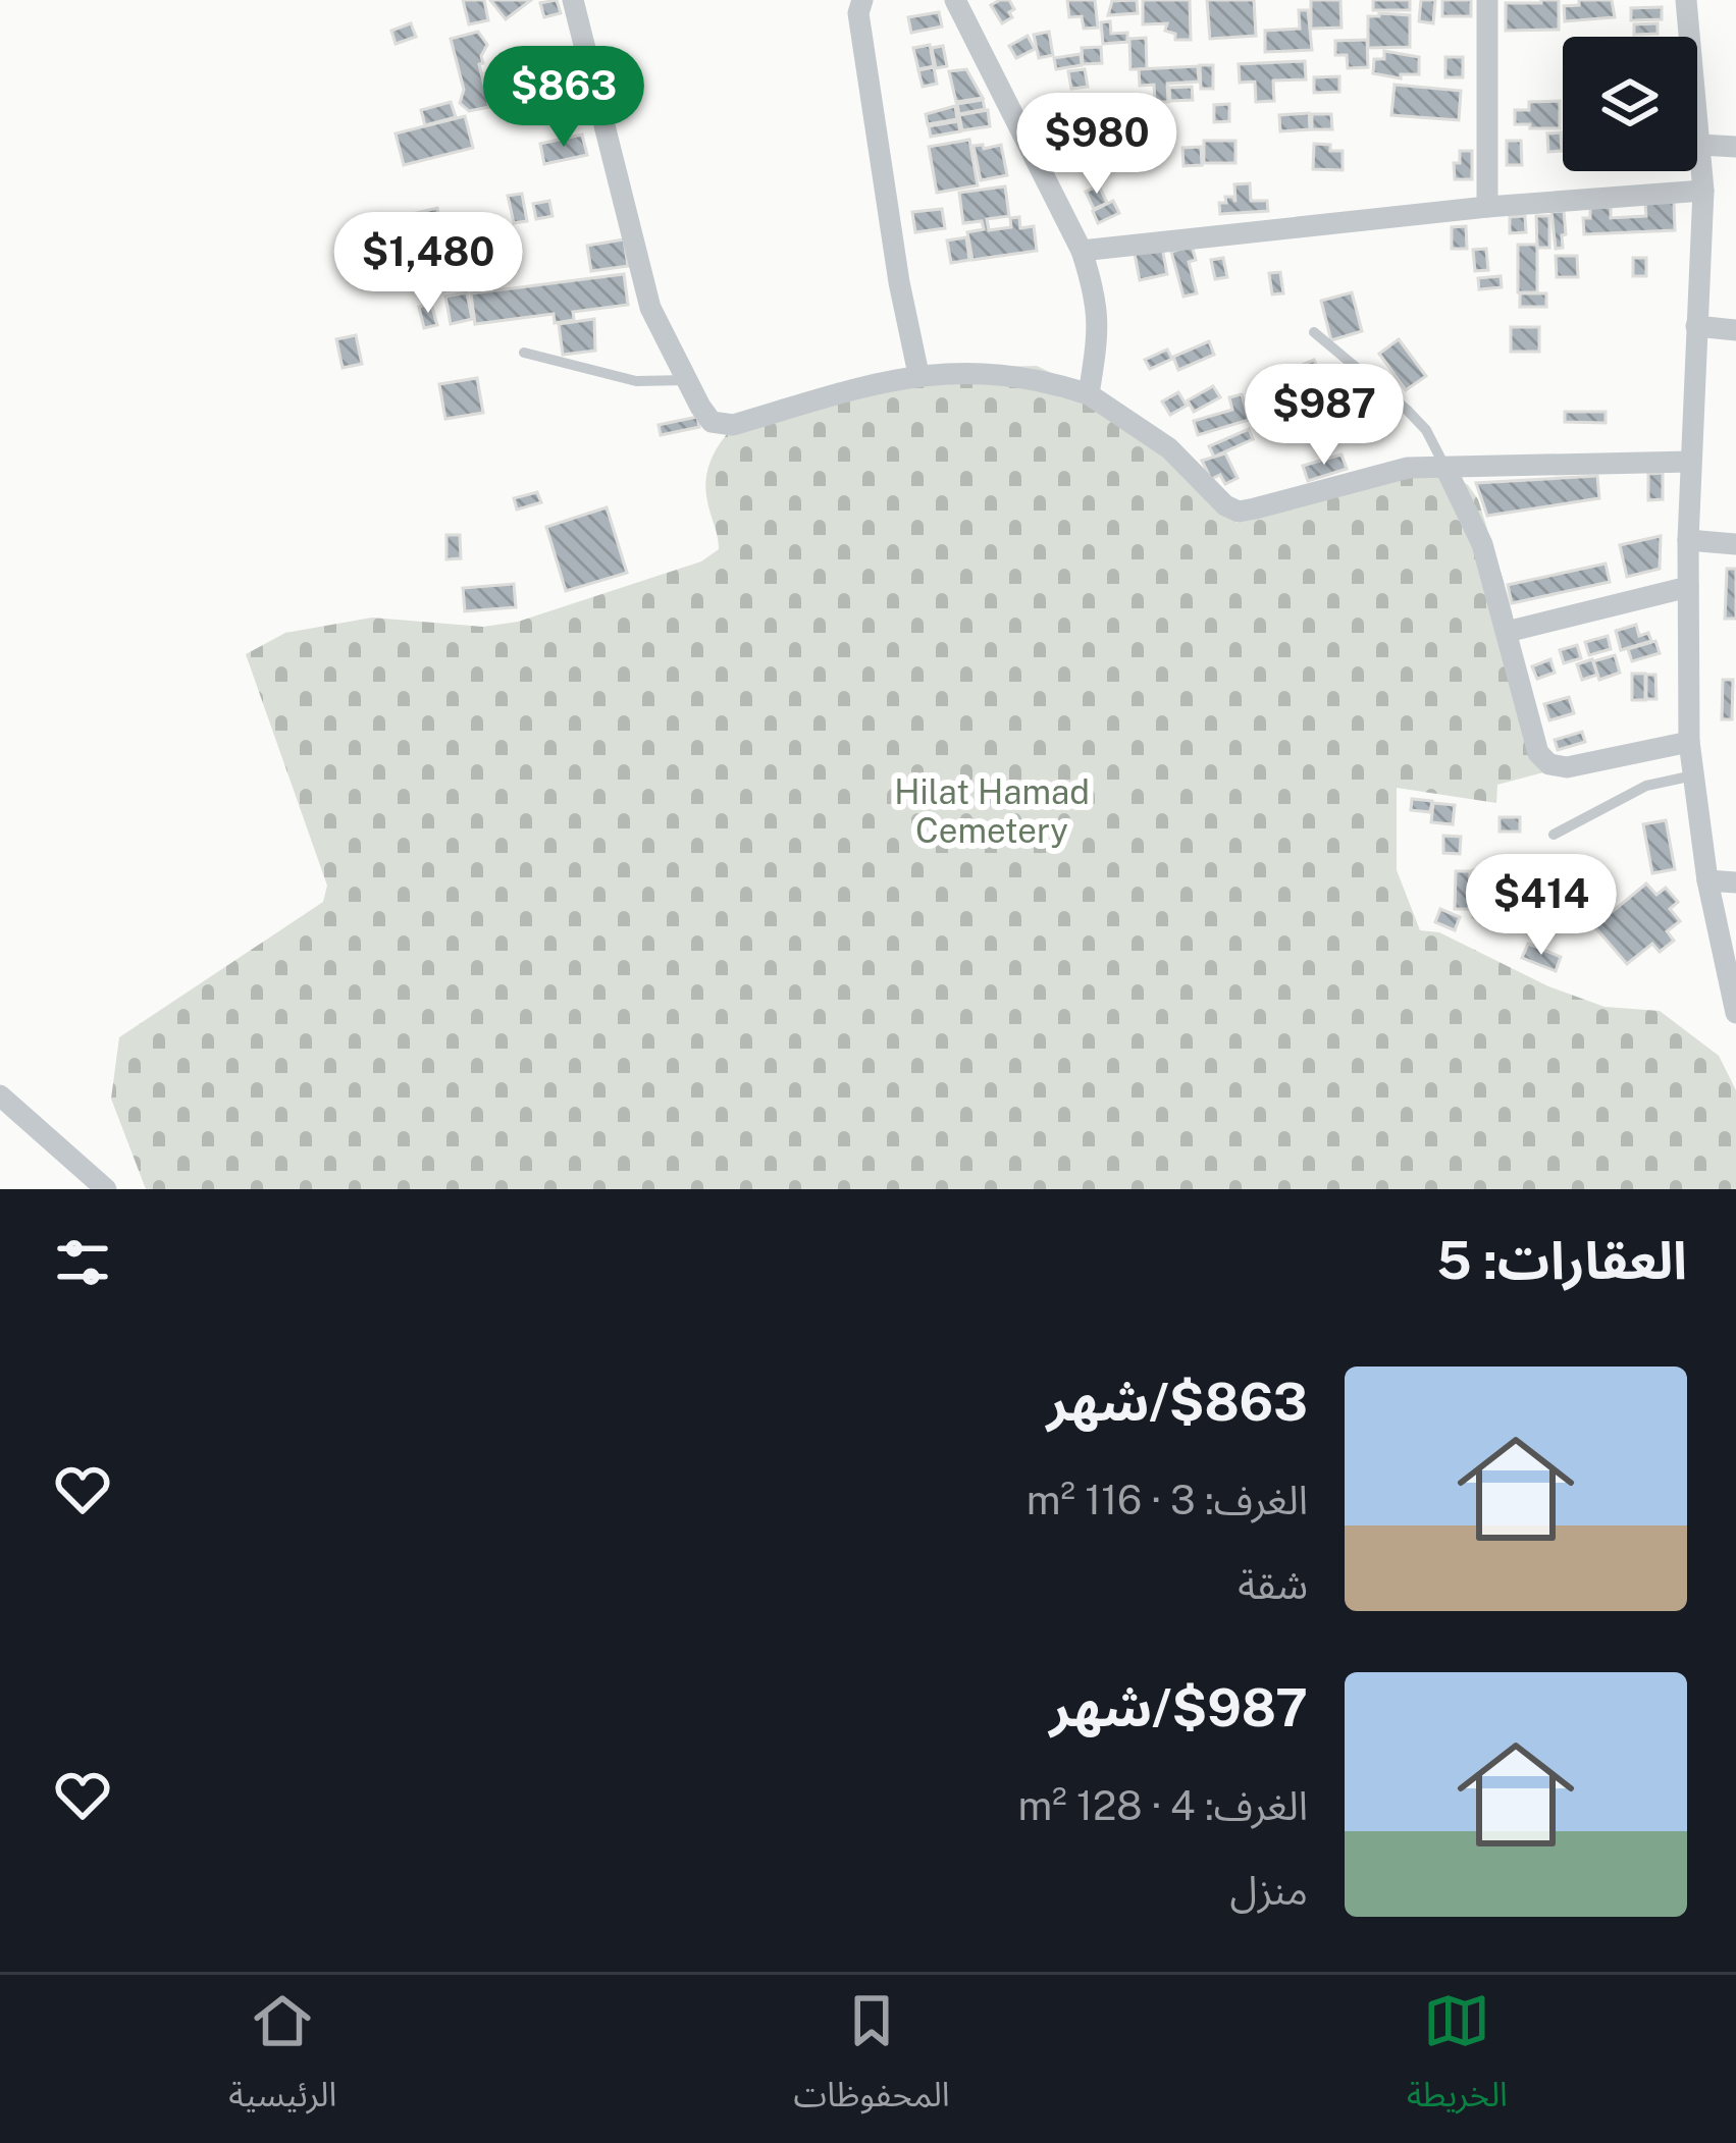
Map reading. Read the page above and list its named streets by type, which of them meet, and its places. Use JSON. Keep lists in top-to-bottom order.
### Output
{
  "parks": ["Hilat Hamad Cemetery"],
  "page": {
    "price": [
      "$863",
      "$980",
      "$1,480",
      "$987",
      "$414"
    ],
    "heading": "العقارات: 5",
    "list": [
      {
        "name": "$863/شهر",
        "note": "الغرف: 3 · 116 m² · شقة"
      },
      {
        "name": "$987/شهر",
        "note": "الغرف: 4 · 128 m² · منزل"
      }
    ],
    "tabs": ["الخريطة", "المحفوظات", "الرئيسية"]
  }
}
